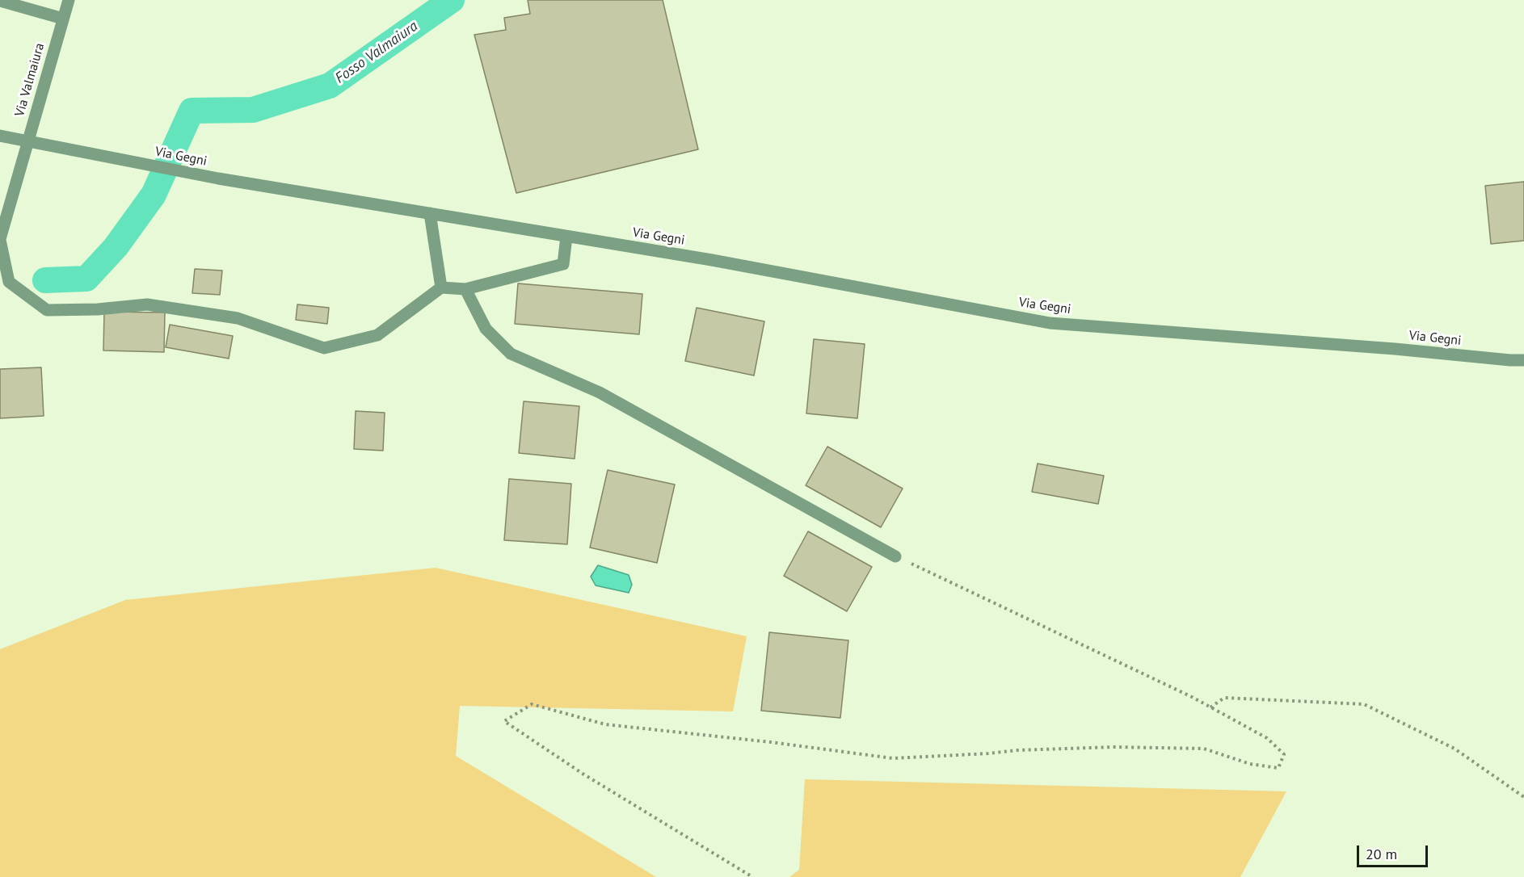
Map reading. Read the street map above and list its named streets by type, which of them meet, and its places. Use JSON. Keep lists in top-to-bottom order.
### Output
{
  "streets": {
    "street": ["Via Valmaiura", "Via Gegni"]
  },
  "crossings": [
    ["Via Valmaiura", "Via Gegni"]
  ],
  "water": ["Fosso Valmaiura"],
  "scale_bar": "20 m"
}
